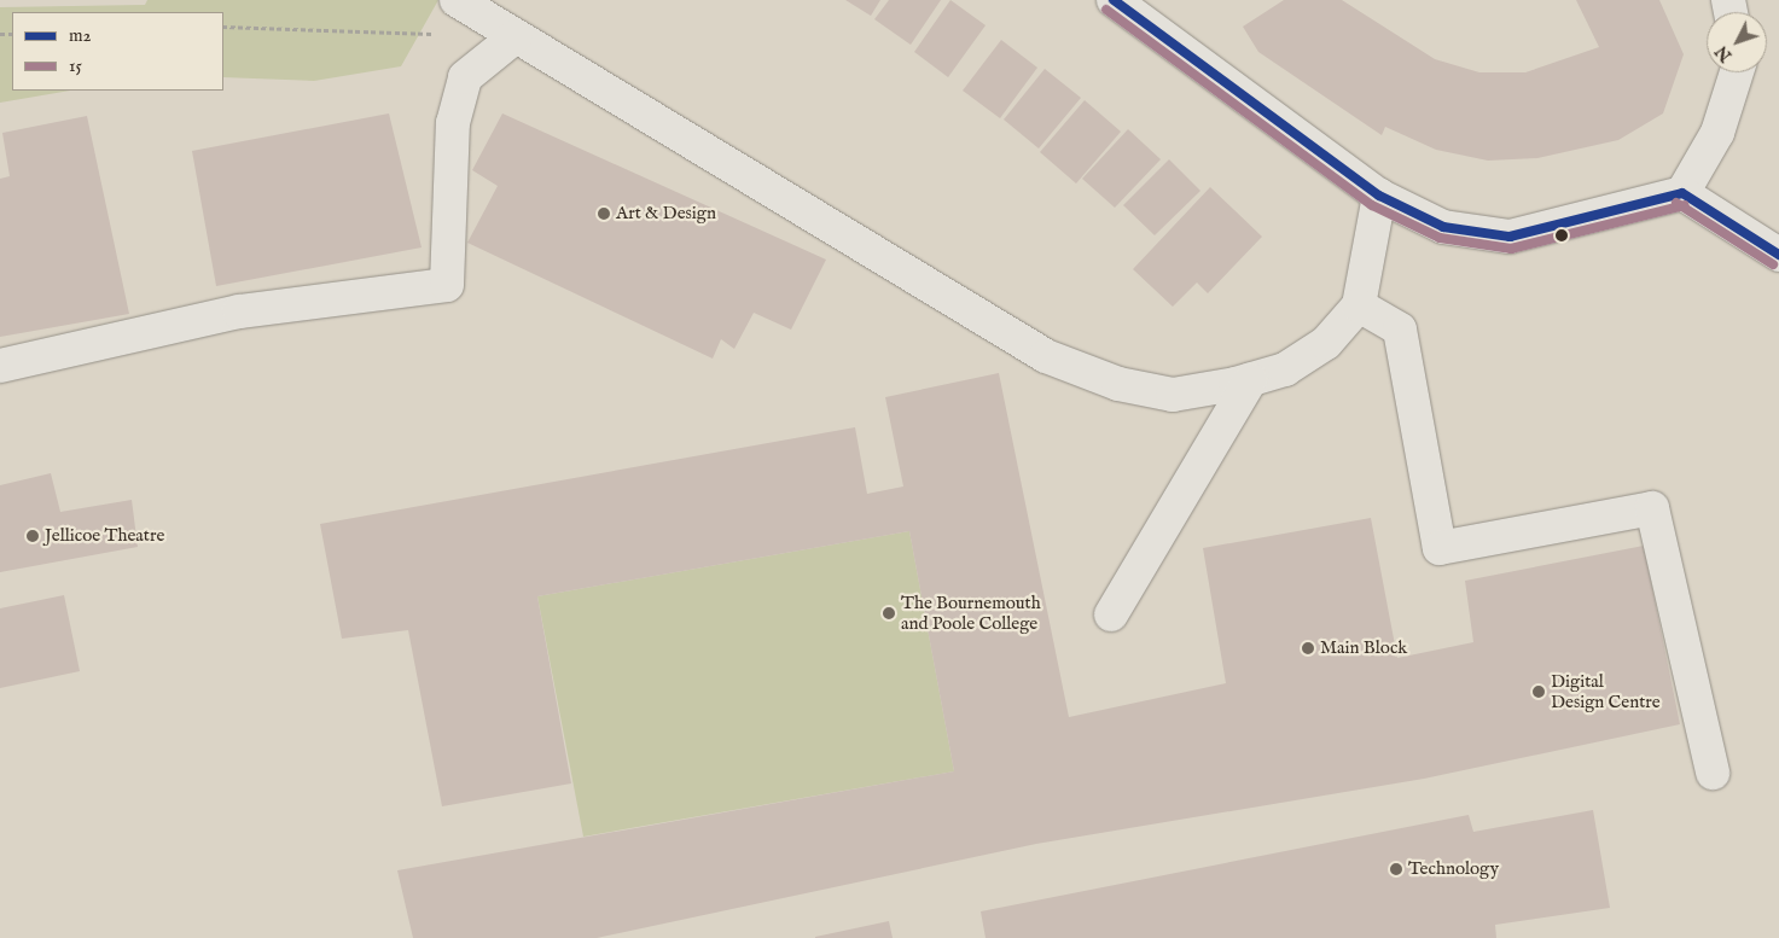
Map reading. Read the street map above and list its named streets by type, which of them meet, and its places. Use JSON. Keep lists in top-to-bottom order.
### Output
{
  "places": [
    "Art & Design",
    "Jellicoe Theatre",
    "The Bournemouth and Poole College",
    "Main Block",
    "Digital Design Centre",
    "Technology"
  ],
  "lines": ["transit line m2", "transit line 15"],
  "legend": ["m2", "15"],
  "north": "bottom left"
}
